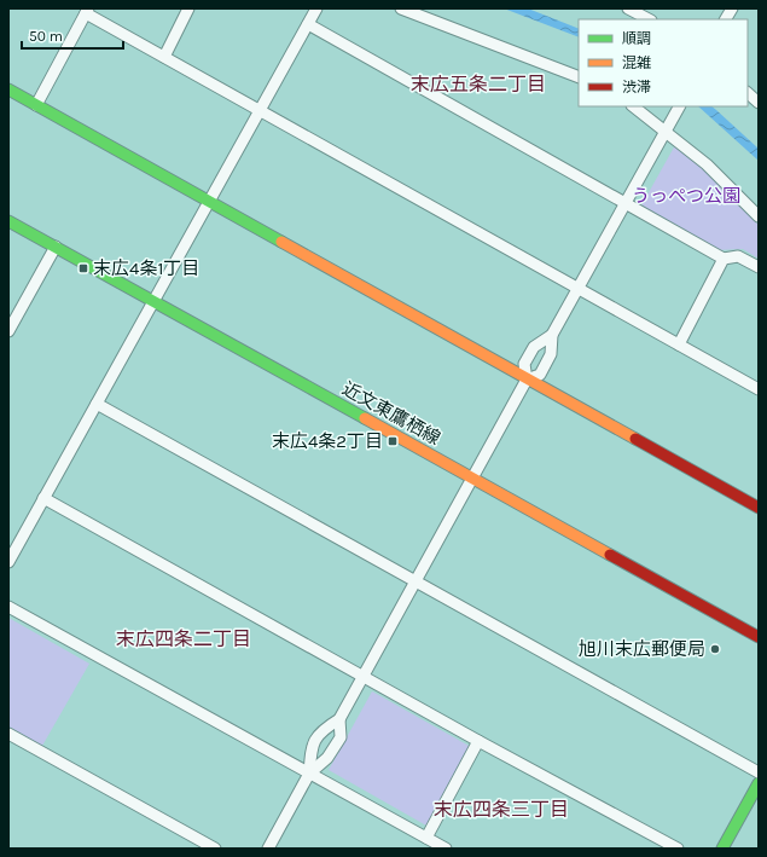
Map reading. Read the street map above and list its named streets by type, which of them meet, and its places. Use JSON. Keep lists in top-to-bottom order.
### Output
{
  "streets": {
    "street": ["近文東鷹栖線"]
  },
  "districts": ["末広五条二丁目", "末広四条二丁目", "末広四条三丁目"],
  "parks": ["うっぺつ公園"],
  "places": {
    "transit": ["末広4条1丁目", "末広4条2丁目"],
    "other": ["旭川末広郵便局"]
  },
  "legend": ["順調", "混雑", "渋滞"],
  "scale_bar": "50 m"
}
